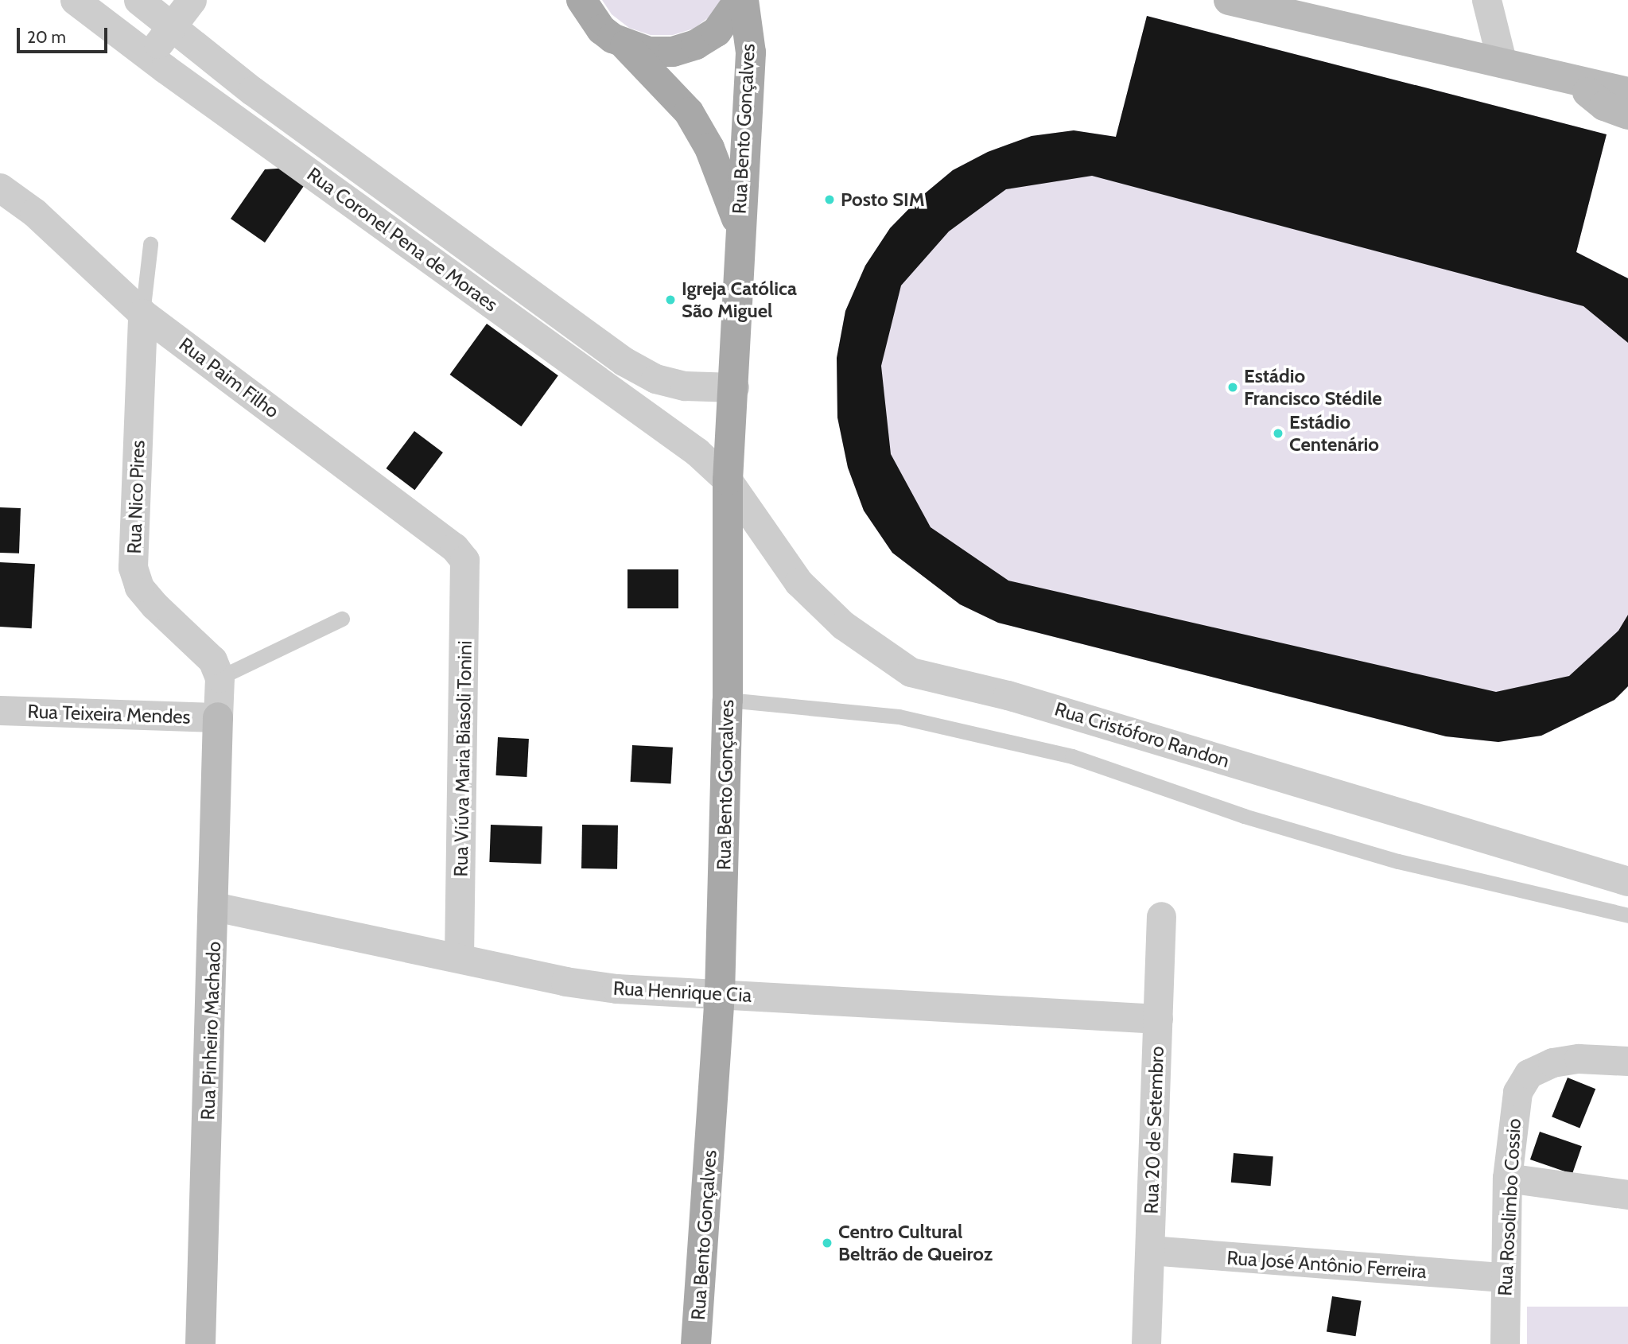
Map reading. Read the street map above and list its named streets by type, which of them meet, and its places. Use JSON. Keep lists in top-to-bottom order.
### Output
{
  "streets": {
    "main road": ["Rua Bento Gonçalves"],
    "street": [
      "Rua Coronel Pena de Moraes",
      "Rua Paim Filho",
      "Rua Nico Pires",
      "Rua Teixeira Mendes",
      "Rua Cristóforo Randon",
      "Rua Viúva Maria Biasoli Tonini",
      "Rua Henrique Cia",
      "Rua Pinheiro Machado",
      "Rua 20 de Setembro",
      "Rua Rosolimbo Cossio",
      "Rua José Antônio Ferreira"
    ]
  },
  "crossings": [
    ["Rua Bento Gonçalves", "Rua Coronel Pena de Moraes"],
    ["Rua Bento Gonçalves", "Rua Cristóforo Randon"],
    ["Rua Bento Gonçalves", "Rua Henrique Cia"],
    ["Rua Coronel Pena de Moraes", "Rua Cristóforo Randon"],
    ["Rua Paim Filho", "Rua Nico Pires"],
    ["Rua Paim Filho", "Rua Viúva Maria Biasoli Tonini"],
    ["Rua Teixeira Mendes", "Rua Pinheiro Machado"],
    ["Rua Viúva Maria Biasoli Tonini", "Rua Henrique Cia"],
    ["Rua Henrique Cia", "Rua Pinheiro Machado"],
    ["Rua Henrique Cia", "Rua 20 de Setembro"],
    ["Rua 20 de Setembro", "Rua José Antônio Ferreira"],
    ["Rua Rosolimbo Cossio", "Rua José Antônio Ferreira"]
  ],
  "places": [
    "Posto SIM",
    "Igreja Católica São Miguel",
    "Estádio Francisco Stédile",
    "Estádio Centenário",
    "Centro Cultural Beltrão de Queiroz"
  ],
  "scale_bar": "20 m"
}
